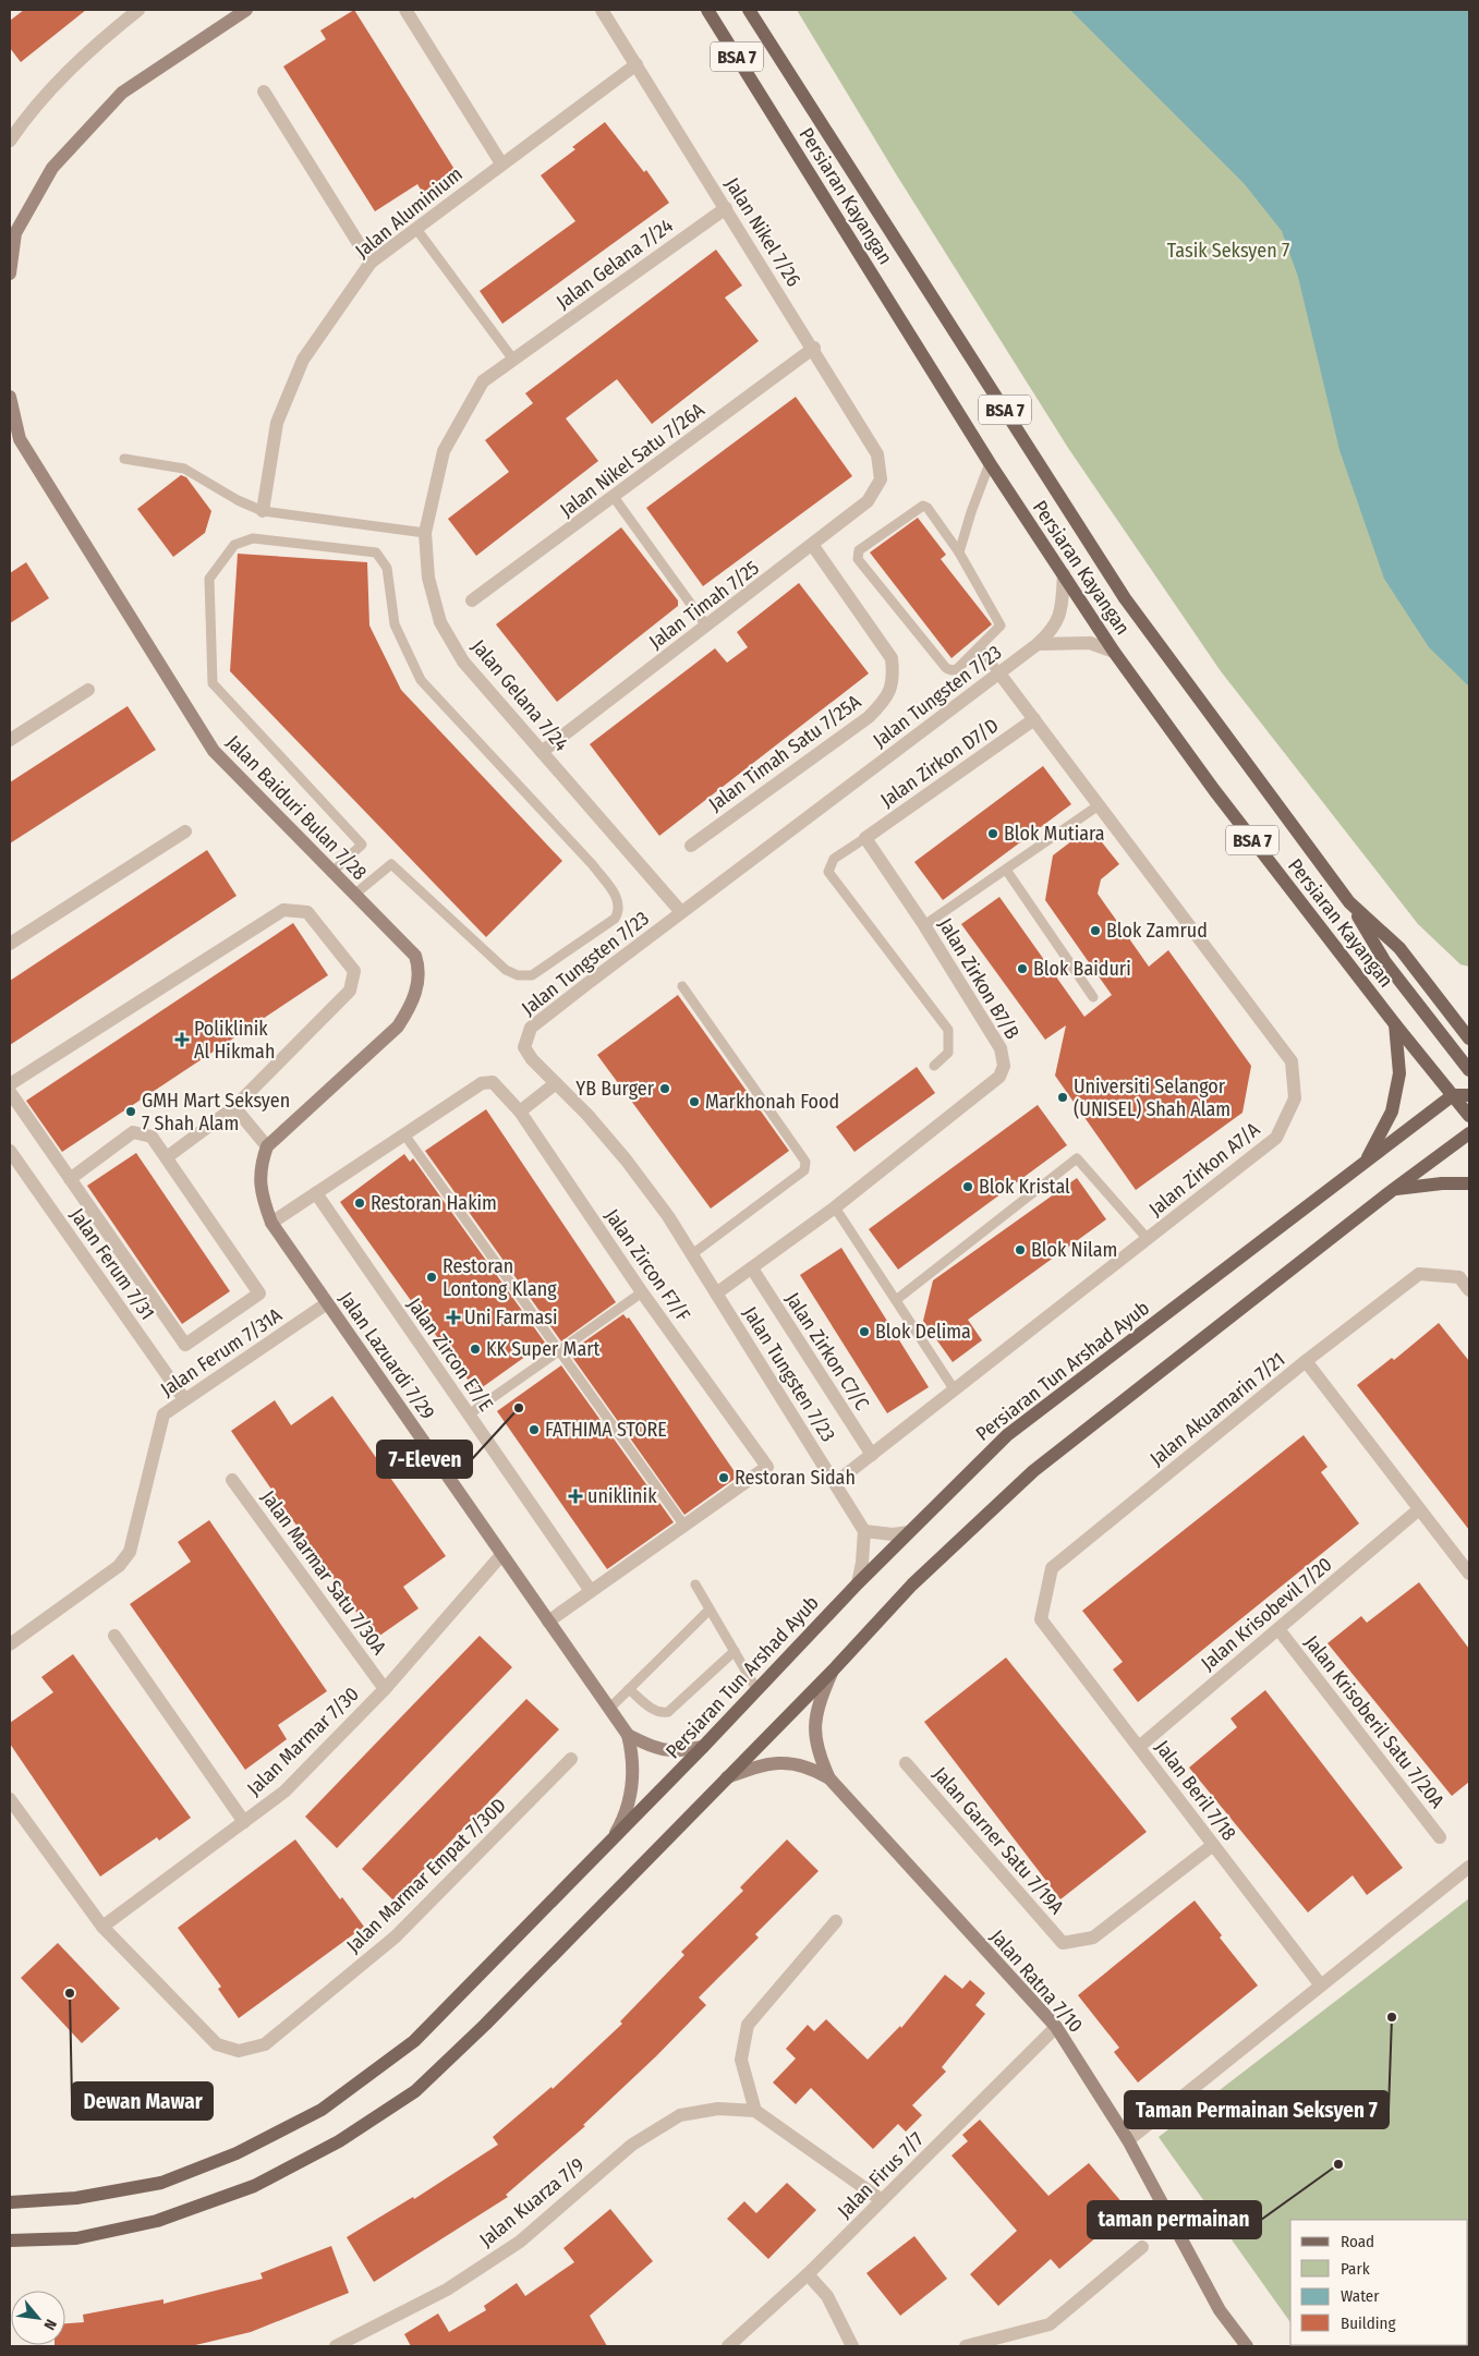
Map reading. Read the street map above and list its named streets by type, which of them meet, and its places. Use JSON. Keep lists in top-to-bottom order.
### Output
{
  "streets": {
    "main road": ["BSA 7", "Persiaran Kayangan", "Persiaran Tun Arshad Ayub"],
    "street": [
      "Jalan Aluminium",
      "Jalan Nikel 7/26",
      "Jalan Gelana 7/24",
      "Jalan Nikel Satu 7/26A",
      "Jalan Timah 7/25",
      "Jalan Tungsten 7/23",
      "Jalan Timah Satu 7/25A",
      "Jalan Zirkon D7/D",
      "Jalan Baiduri Bulan 7/28",
      "Jalan Zirkon B7/B",
      "Jalan Zirkon A7/A",
      "Jalan Ferum 7/31",
      "Jalan Zircon F7/F",
      "Jalan Zirkon C7/C",
      "Jalan Ferum 7/31A",
      "Jalan Zircon E7/E",
      "Jalan Lazuardi 7/29",
      "Jalan Akuamarin 7/21",
      "Jalan Marmar Satu 7/30A",
      "Jalan Krisobevil 7/20",
      "Jalan Krisoberil Satu 7/20A",
      "Jalan Marmar 7/30",
      "Jalan Beril 7/18",
      "Jalan Garner Satu 7/19A",
      "Jalan Marmar Empat 7/30D",
      "Jalan Ratna 7/10",
      "Jalan Firus 7/7",
      "Jalan Kuarza 7/9"
    ]
  },
  "crossings": [
    ["Persiaran Kayangan", "Jalan Tungsten 7/23"],
    ["Persiaran Kayangan", "Persiaran Tun Arshad Ayub"],
    ["Jalan Aluminium", "Jalan Nikel 7/26"],
    ["Jalan Nikel 7/26", "Jalan Gelana 7/24"],
    ["Jalan Nikel 7/26", "Jalan Nikel Satu 7/26A"],
    ["Jalan Nikel 7/26", "Jalan Timah 7/25"],
    ["Jalan Gelana 7/24", "Jalan Timah 7/25"],
    ["Jalan Gelana 7/24", "Jalan Tungsten 7/23"],
    ["Jalan Timah 7/25", "Jalan Timah Satu 7/25A"],
    ["Jalan Tungsten 7/23", "Jalan Zirkon B7/B"],
    ["Jalan Tungsten 7/23", "Jalan Zirkon A7/A"],
    ["Jalan Zirkon D7/D", "Jalan Zirkon B7/B"],
    ["Jalan Zirkon D7/D", "Jalan Zirkon A7/A"],
    ["Jalan Baiduri Bulan 7/28", "Jalan Lazuardi 7/29"],
    ["Jalan Zirkon B7/B", "Jalan Zirkon C7/C"],
    ["Jalan Zirkon A7/A", "Jalan Zirkon C7/C"],
    ["Jalan Ferum 7/31", "Jalan Ferum 7/31A"],
    ["Jalan Zircon F7/F", "Jalan Zircon E7/E"],
    ["Jalan Zircon F7/F", "Jalan Lazuardi 7/29"],
    ["Jalan Ferum 7/31A", "Jalan Lazuardi 7/29"],
    ["Jalan Lazuardi 7/29", "Jalan Marmar 7/30"],
    ["Jalan Akuamarin 7/21", "Jalan Beril 7/18"],
    ["Jalan Marmar Satu 7/30A", "Jalan Marmar 7/30"],
    ["Jalan Krisobevil 7/20", "Jalan Krisoberil Satu 7/20A"],
    ["Jalan Krisobevil 7/20", "Jalan Beril 7/18"],
    ["Jalan Marmar 7/30", "Jalan Marmar Empat 7/30D"],
    ["Jalan Beril 7/18", "Jalan Garner Satu 7/19A"],
    ["Jalan Ratna 7/10", "Jalan Firus 7/7"]
  ],
  "parks": ["Tasik Seksyen 7"],
  "places": {
    "other": [
      "Blok Mutiara",
      "Blok Zamrud",
      "Blok Baiduri",
      "YB Burger",
      "Universiti Selangor (UNISEL) Shah Alam",
      "Markhonah Food",
      "GMH Mart Seksyen 7 Shah Alam",
      "Blok Kristal",
      "Restoran Hakim",
      "Blok Nilam",
      "Restoran Lontong Klang",
      "Blok Delima",
      "KK Super Mart",
      "7-Eleven",
      "FATHIMA STORE",
      "Restoran Sidah",
      "Dewan Mawar",
      "Taman Permainan Seksyen 7",
      "taman permainan"
    ],
    "health": ["Poliklinik Al Hikmah", "Uni Farmasi", "uniklinik"]
  },
  "legend": [
    "Road",
    "Park",
    "Water",
    "Building"
  ],
  "north": "bottom right"
}
